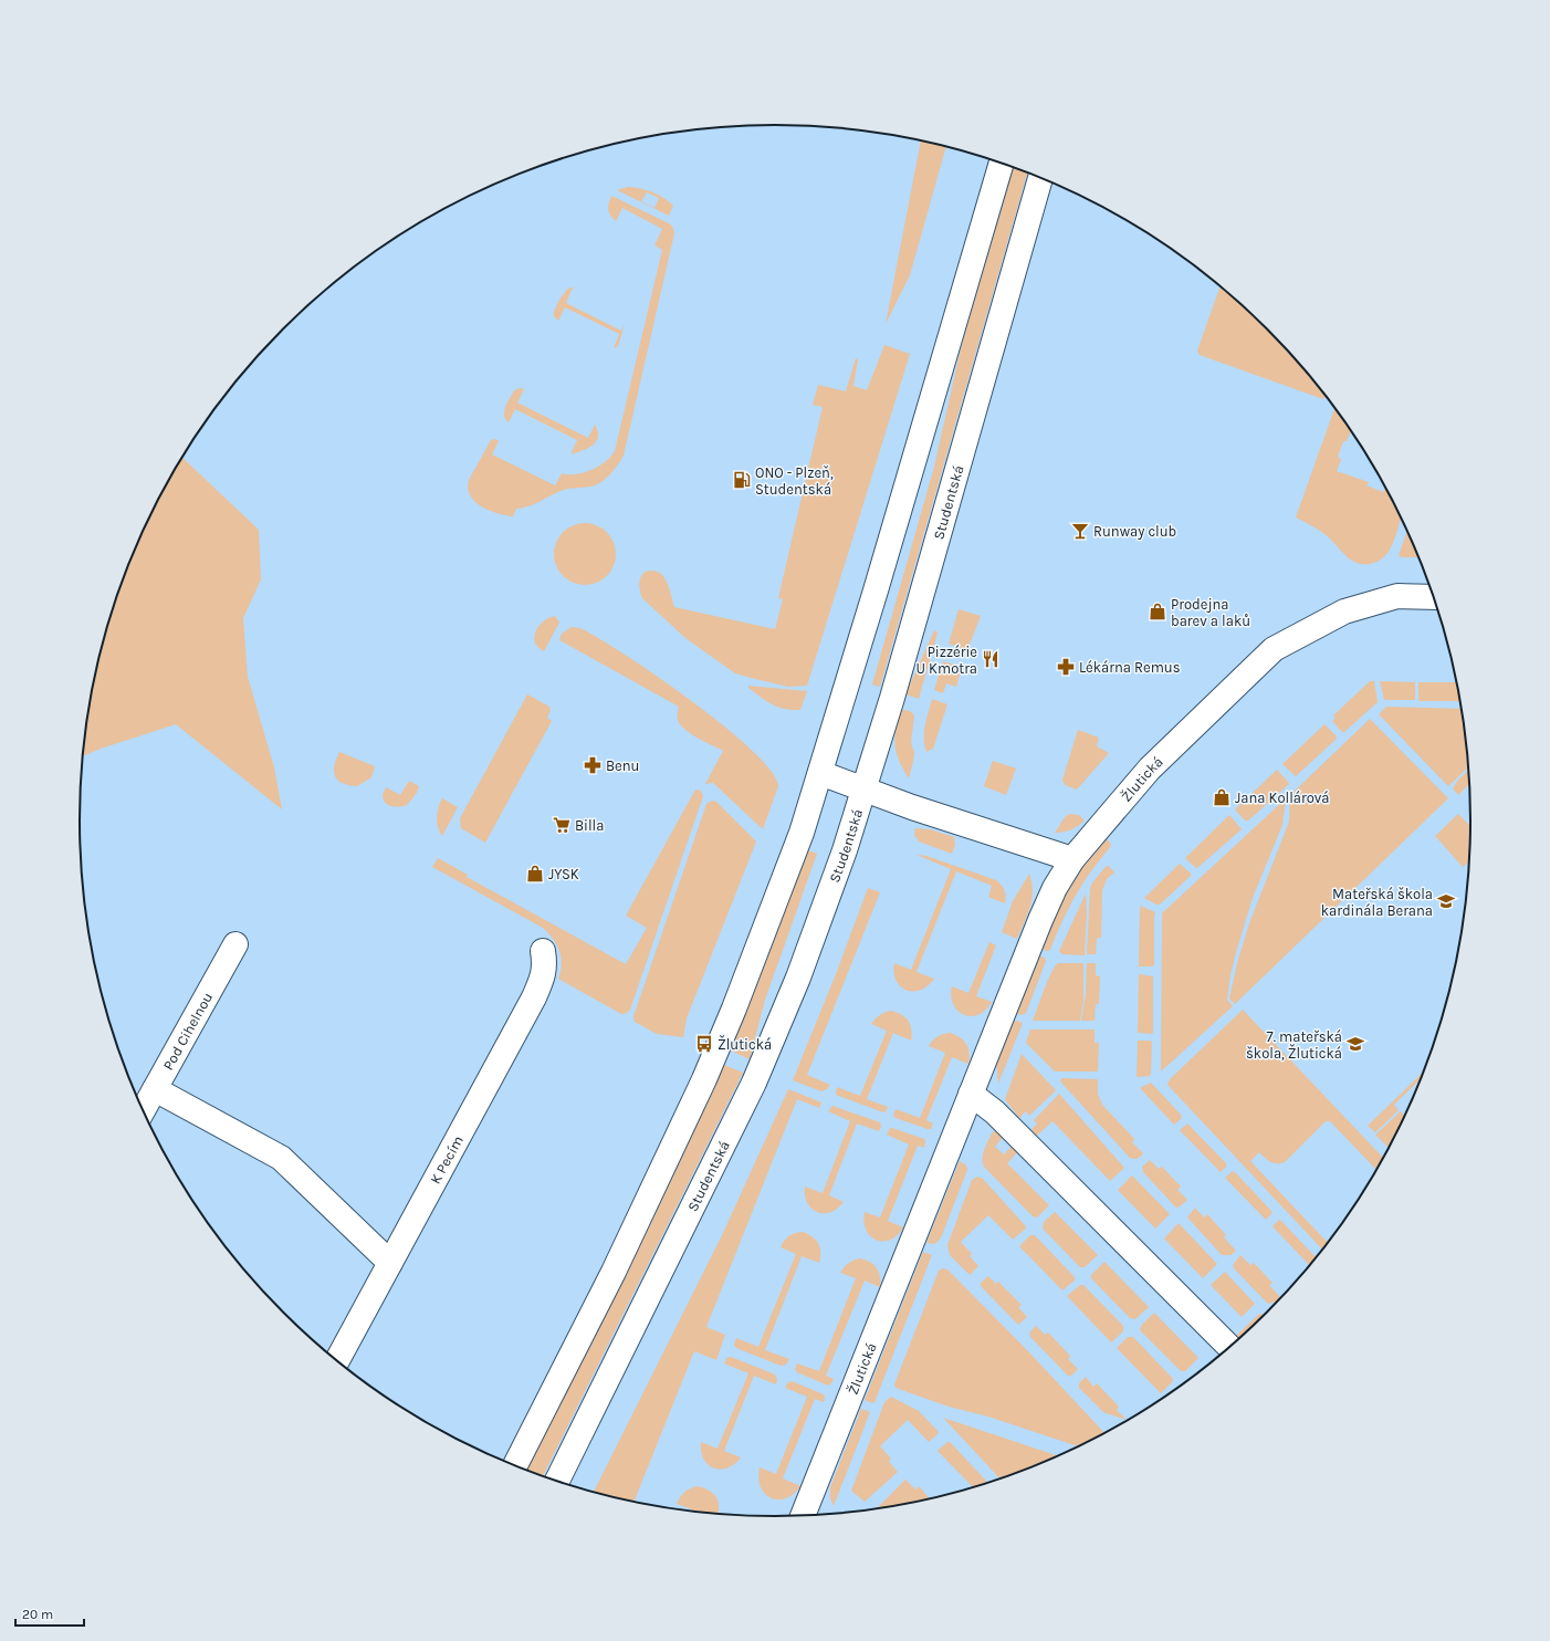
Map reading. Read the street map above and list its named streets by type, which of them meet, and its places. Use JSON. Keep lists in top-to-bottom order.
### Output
{
  "streets": {
    "main road": [
      "Studentská",
      "Žlutická",
      "Pod Cihelnou",
      "K Pecím"
    ]
  },
  "places": {
    "fuel station": ["ONO - Plzeň, Studentská"],
    "bar": ["Runway club"],
    "shop": ["Prodejna barev a laků", "Jana Kollárová", "JYSK"],
    "restaurant": ["Pizzérie U Kmotra"],
    "pharmacy": ["Lékárna Remus", "Benu"],
    "supermarket": ["Billa"],
    "school or university": ["Mateřská škola kardinála Berana", "7. mateřská škola, Žlutická"],
    "bus stop": ["Žlutická"]
  },
  "scale_bar": "20 m"
}
